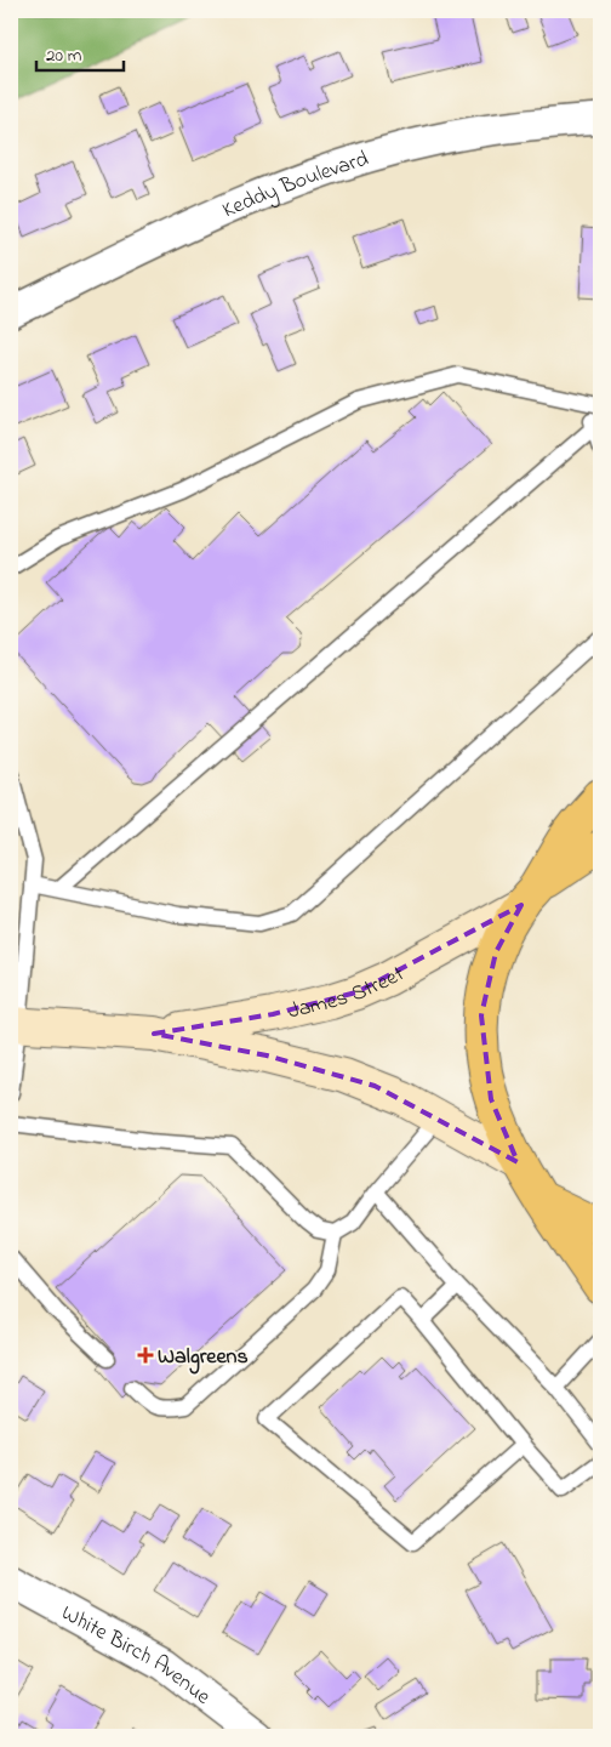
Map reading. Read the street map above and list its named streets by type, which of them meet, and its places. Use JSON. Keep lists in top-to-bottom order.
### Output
{
  "streets": {
    "main road": ["James Street"],
    "street": ["Keddy Boulevard", "White Birch Avenue"]
  },
  "places": {
    "health": ["Walgreens"]
  },
  "scale_bar": "20 m"
}
